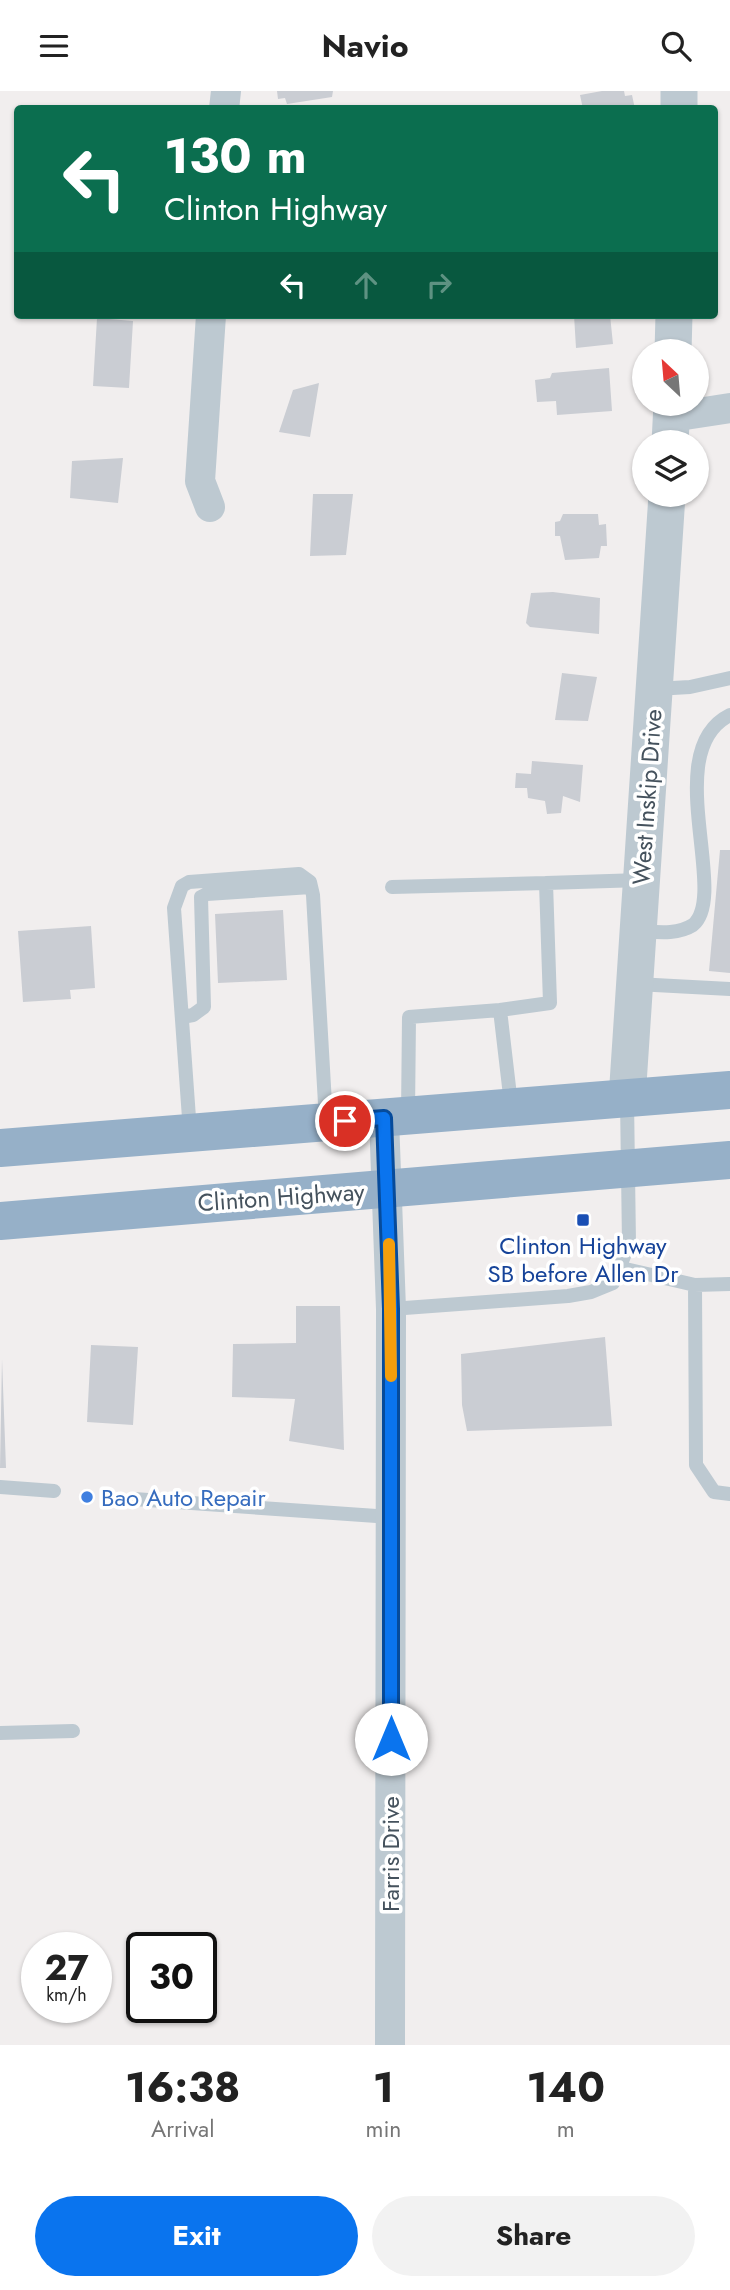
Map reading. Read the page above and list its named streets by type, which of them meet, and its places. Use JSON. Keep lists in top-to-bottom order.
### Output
{
  "streets": {
    "highway": ["Clinton Highway"],
    "street": ["West Inskip Drive", "Farris Drive"]
  },
  "crossings": [
    ["Clinton Highway", "Farris Drive"]
  ],
  "places": {
    "transit": ["Clinton Highway SB before Allen Dr"],
    "other": ["Bao Auto Repair"]
  },
  "north": "top left",
  "page": {
    "header": "Navio",
    "turn": ["130 m", "Clinton Highway"],
    "speed": "27 km/h",
    "limit": "30",
    "eta": [
      "16:38",
      "Arrival",
      "1",
      "min",
      "140",
      "m"
    ],
    "buttons": ["Exit", "Share"]
  }
}
